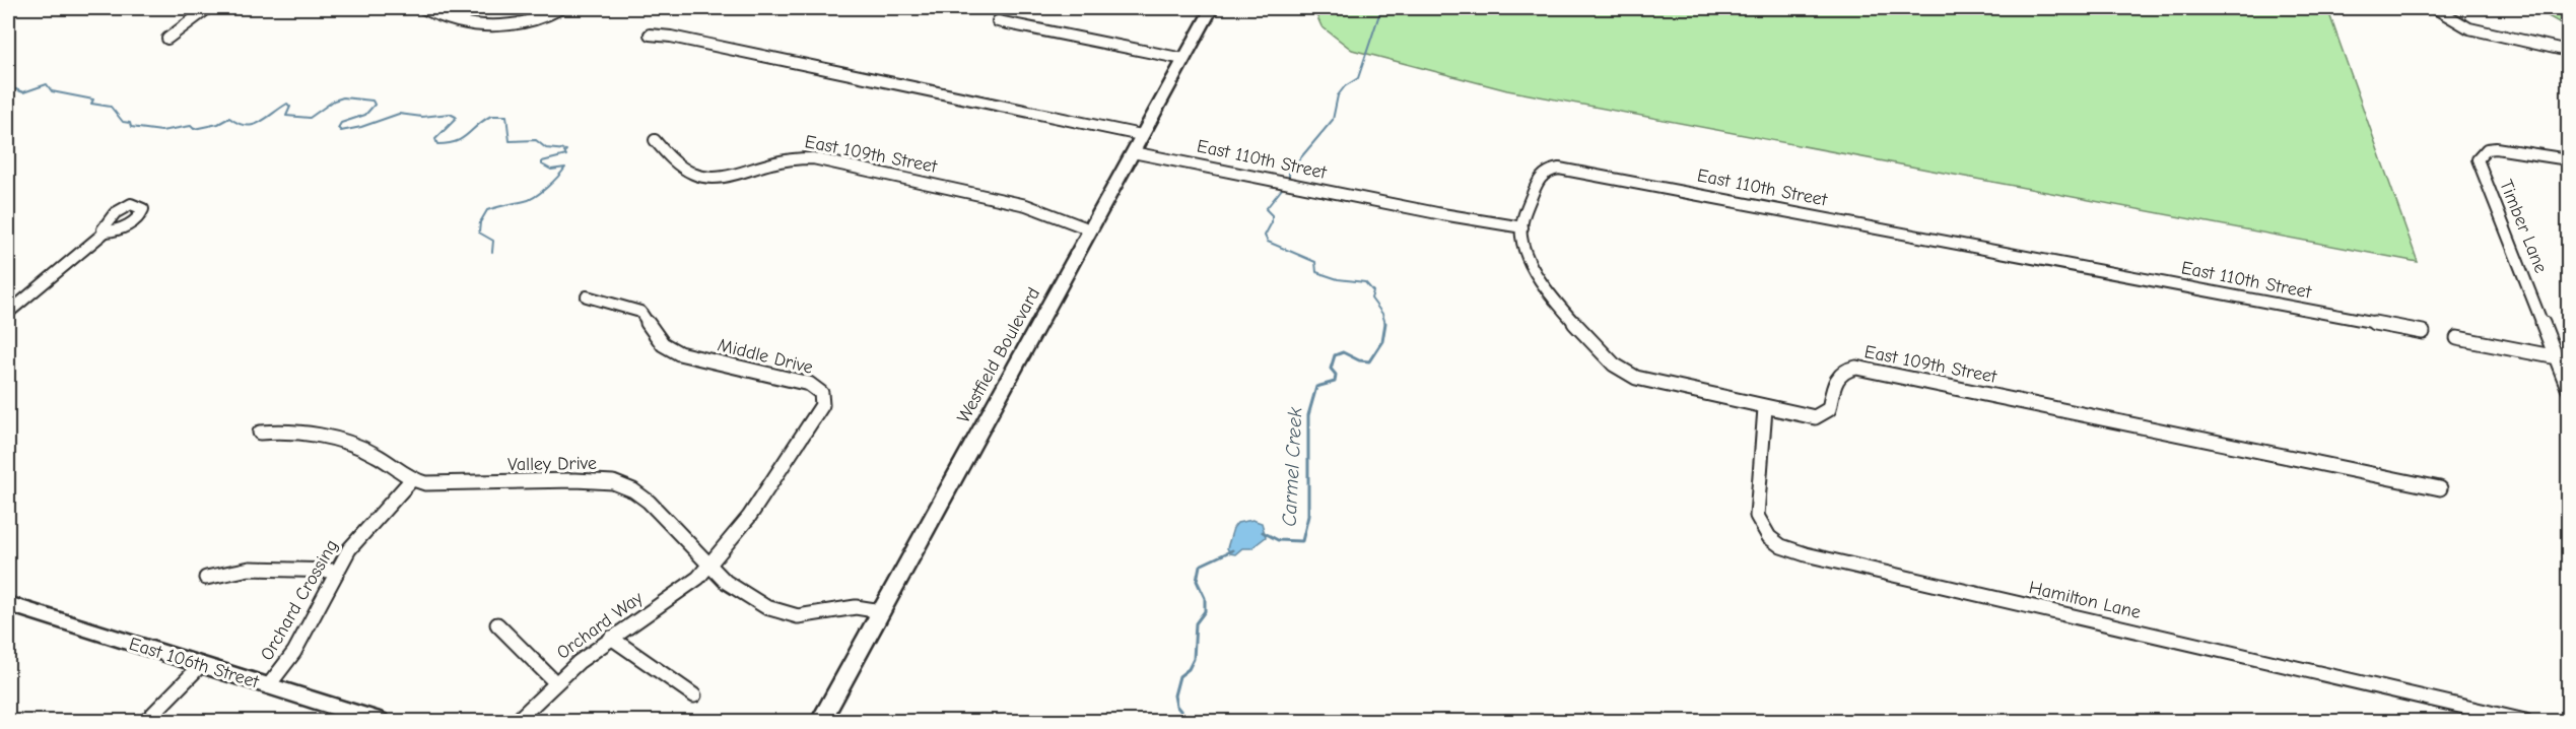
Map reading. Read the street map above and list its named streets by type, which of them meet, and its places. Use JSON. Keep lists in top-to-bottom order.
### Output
{
  "streets": {
    "main road": ["Westfield Boulevard"],
    "street": [
      "East 109th Street",
      "East 110th Street",
      "Timber Lane",
      "Middle Drive",
      "Valley Drive",
      "Orchard Crossing",
      "Hamilton Lane",
      "Orchard Way",
      "East 106th Street"
    ]
  },
  "crossings": [
    ["East 109th Street", "East 110th Street"],
    ["East 109th Street", "Westfield Boulevard"],
    ["East 109th Street", "Hamilton Lane"],
    ["East 110th Street", "Westfield Boulevard"],
    ["Westfield Boulevard", "Valley Drive"],
    ["Middle Drive", "Valley Drive"],
    ["Middle Drive", "Orchard Way"],
    ["Valley Drive", "Orchard Crossing"],
    ["Valley Drive", "Orchard Way"],
    ["Orchard Crossing", "East 106th Street"]
  ],
  "water": ["Carmel Creek"]
}
